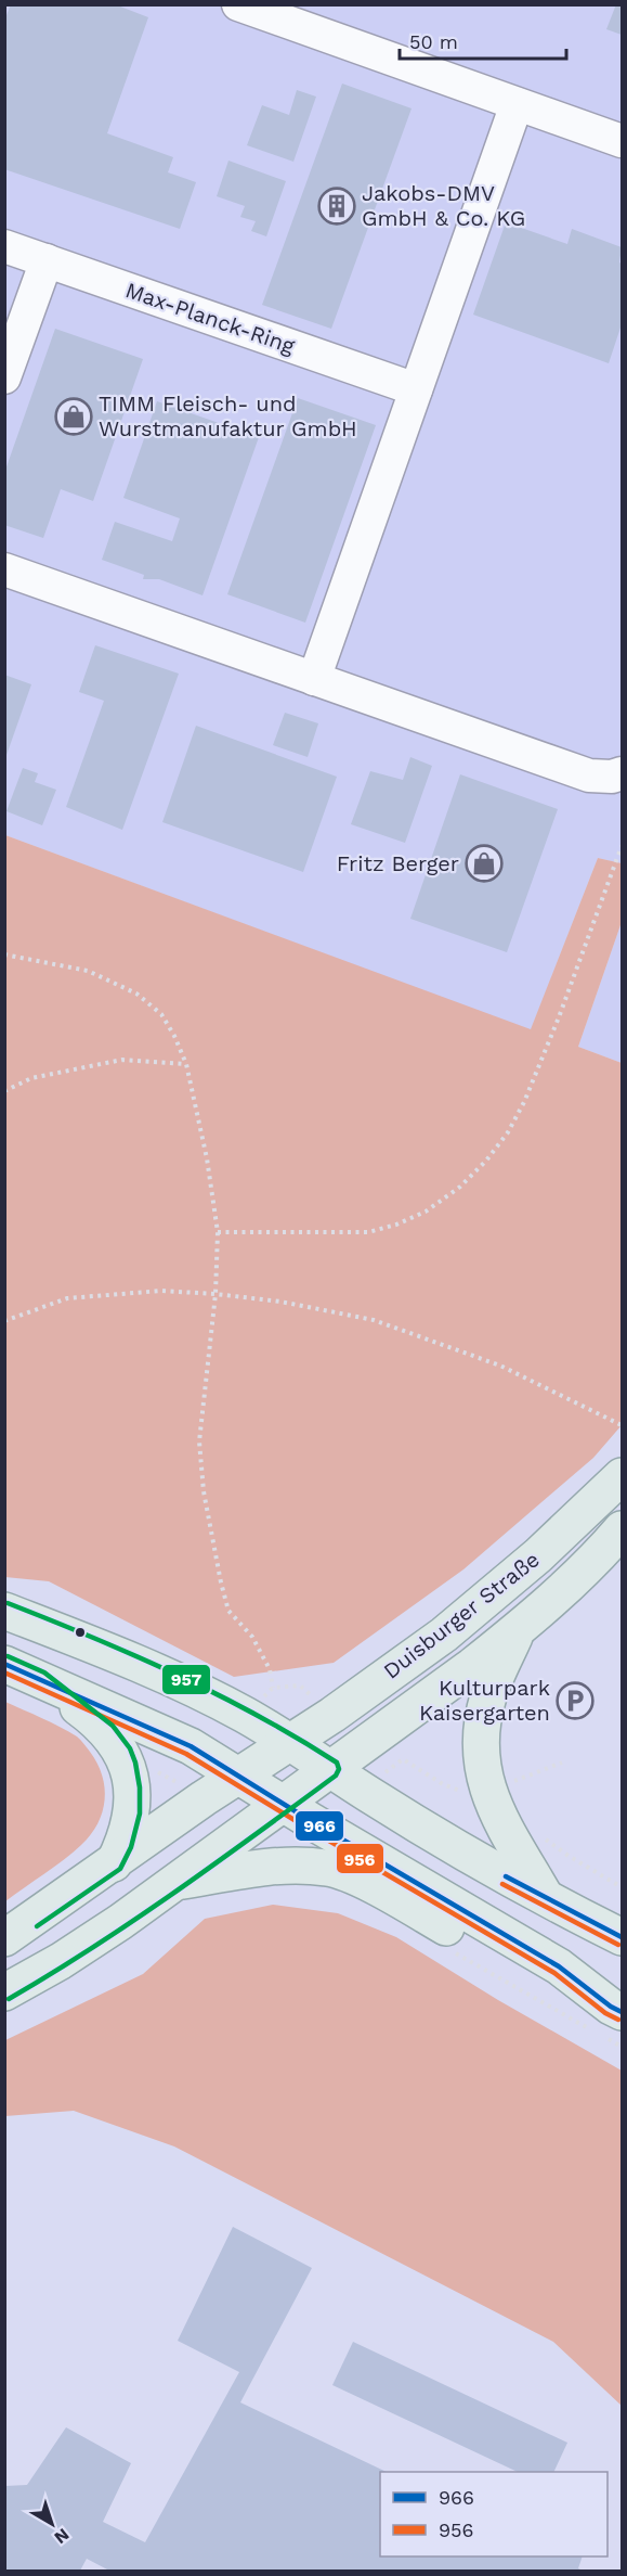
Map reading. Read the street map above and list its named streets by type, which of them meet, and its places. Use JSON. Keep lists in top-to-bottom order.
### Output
{
  "streets": {
    "main road": ["Duisburger Straße"],
    "street": ["Max-Planck-Ring"]
  },
  "places": {
    "building": ["Jakobs-DMV GmbH & Co. KG"],
    "shop": ["TIMM Fleisch- und Wurstmanufaktur GmbH", "Fritz Berger"],
    "parking": ["Kulturpark Kaisergarten"]
  },
  "lines": ["transit line 957", "transit line 966", "transit line 956"],
  "legend": ["966", "956"],
  "scale_bar": "50 m",
  "north": "bottom right"
}
